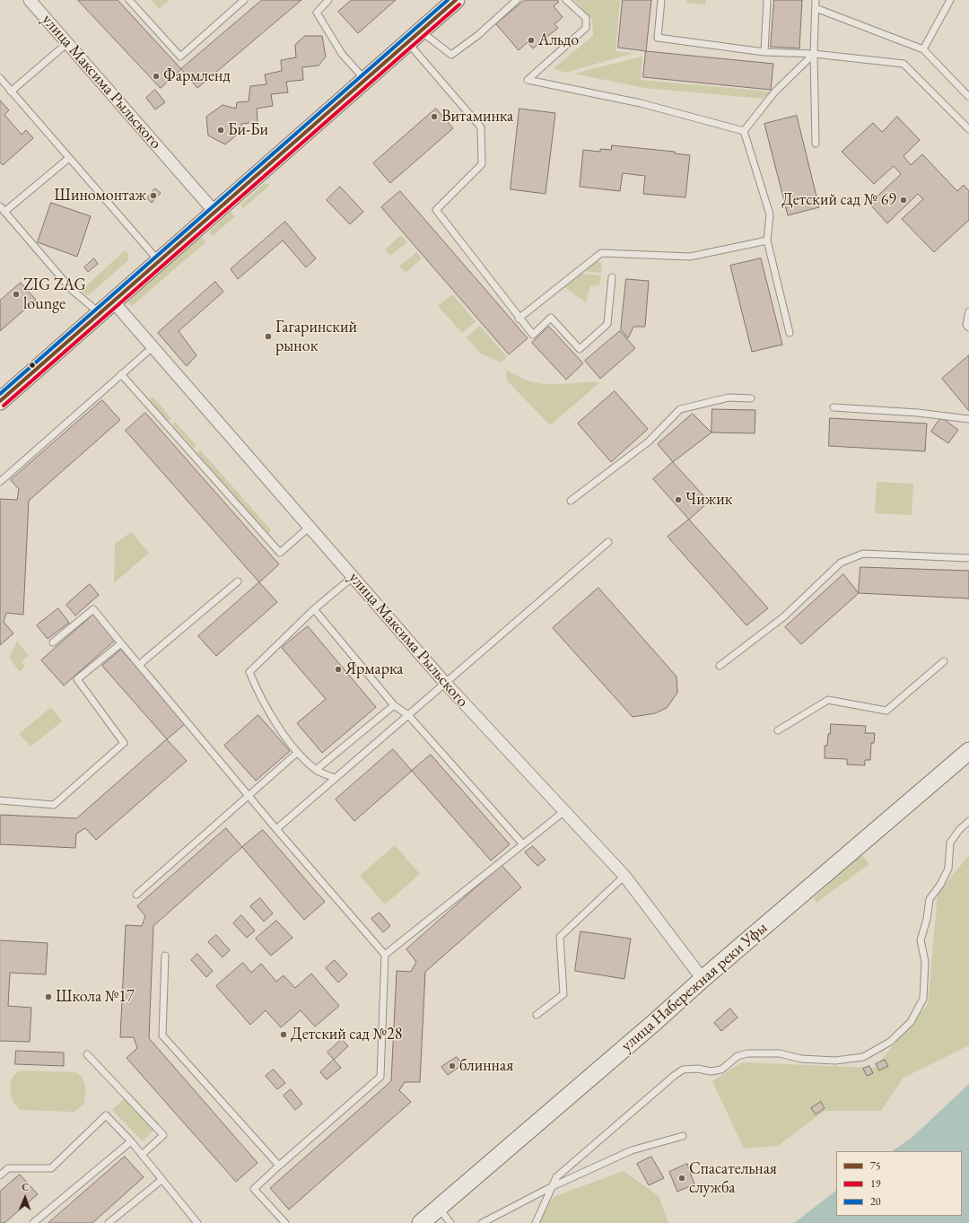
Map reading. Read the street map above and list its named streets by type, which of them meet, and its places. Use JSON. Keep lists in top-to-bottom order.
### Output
{
  "streets": {
    "street": ["улица Максима Рыльского", "улица Набережная реки Уфы"]
  },
  "crossings": [
    ["улица Максима Рыльского", "улица Набережная реки Уфы"]
  ],
  "places": [
    "Альдо",
    "Фармленд",
    "Витаминка",
    "Би-Би",
    "Шиномонтаж",
    "Детский сад № 69",
    "ZIG ZAG lounge",
    "Гагаринский рынок",
    "Чижик",
    "Ярмарка",
    "Школа №17",
    "Детский сад №28",
    "блинная",
    "Спасательная служба"
  ],
  "lines": ["transit line 75", "transit line 20", "transit line 19"],
  "legend": ["75", "19", "20"],
  "north": "top"
}
